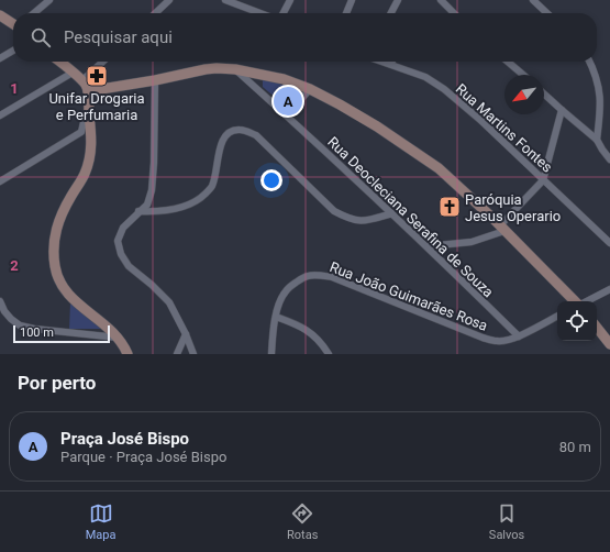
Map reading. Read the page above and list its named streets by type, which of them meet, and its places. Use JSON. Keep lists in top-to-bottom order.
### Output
{
  "streets": {
    "street": ["Rua Martins Fontes", "Rua Deocleciana Serafina de Souza", "Rua João Guimarães Rosa"]
  },
  "crossings": [
    ["Rua Deocleciana Serafina de Souza", "Rua João Guimarães Rosa"]
  ],
  "places": {
    "pharmacy": ["Unifar Drogaria e Perfumaria"],
    "church": ["Paróquia Jesus Operario"]
  },
  "scale_bar": "100 m",
  "north": "bottom left",
  "page": {
    "search": "Pesquisar aqui",
    "pins": "A",
    "scale": "100 m",
    "heading": "Por perto",
    "list": [
      {
        "mark": "A",
        "name": "Praça José Bispo",
        "note": "Parque · Praça José Bispo",
        "value": "80 m"
      }
    ],
    "nav": ["Mapa", "Rotas", "Salvos"]
  },
  "grid": {
    "rows": ["1", "2"]
  }
}
